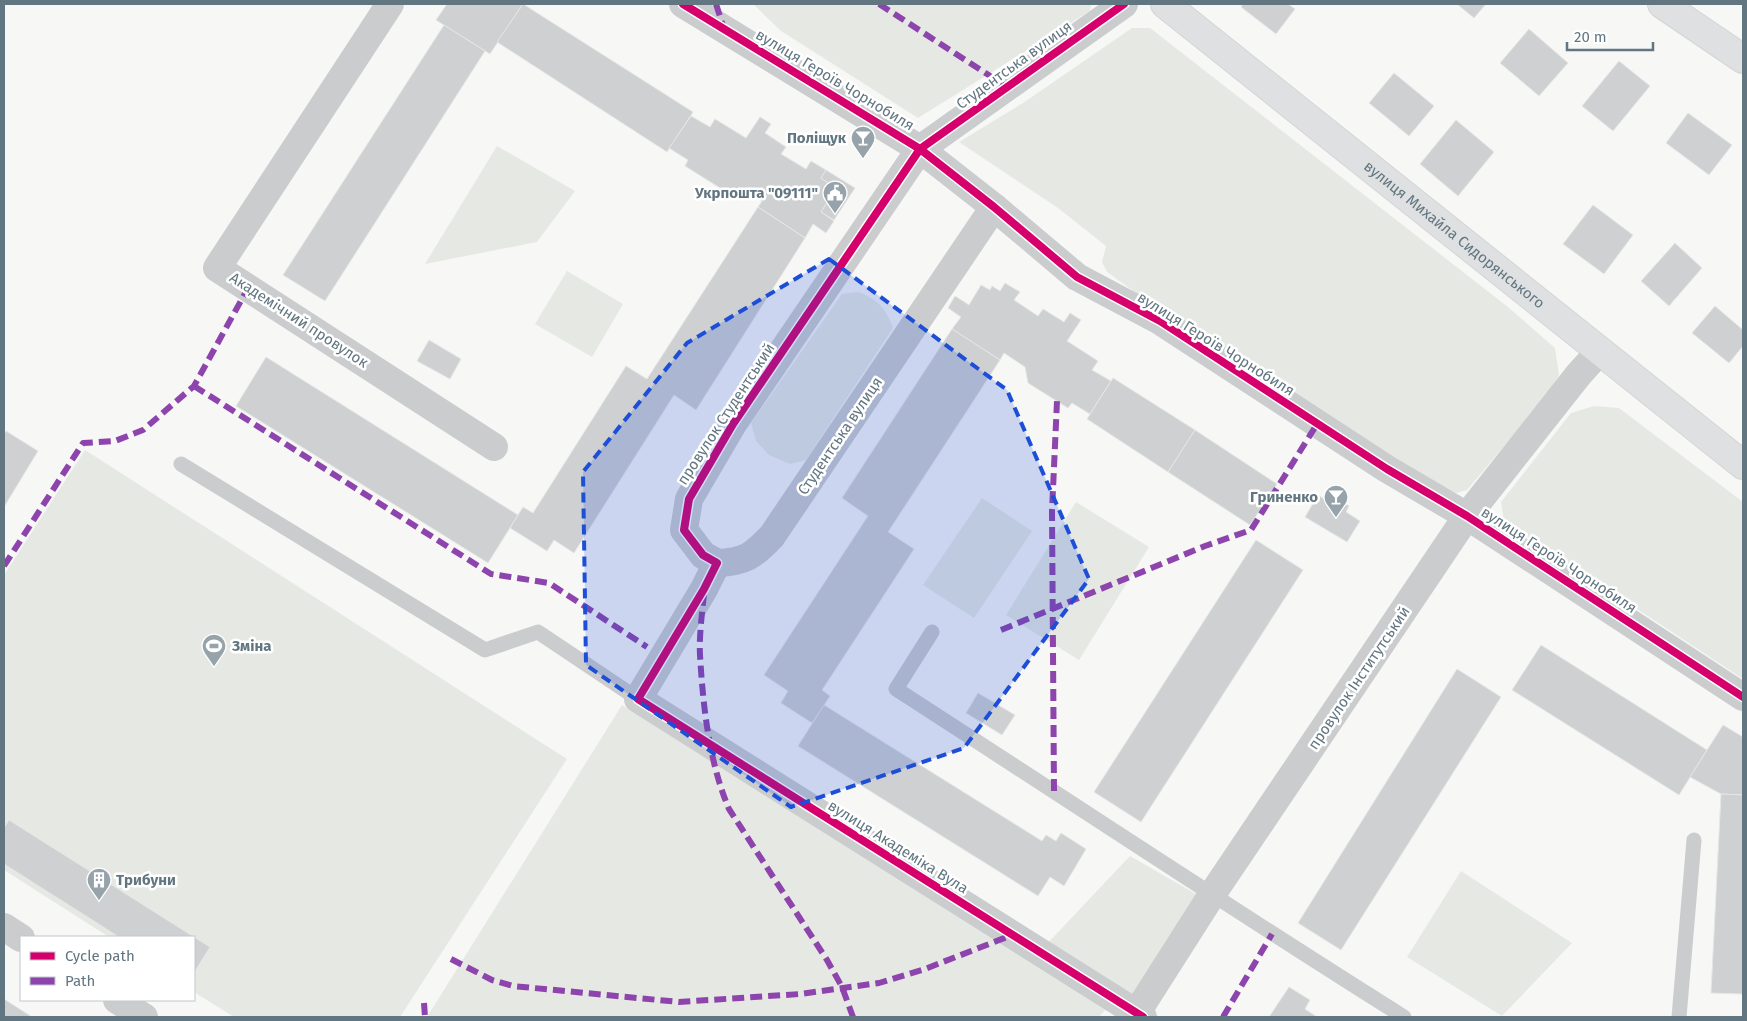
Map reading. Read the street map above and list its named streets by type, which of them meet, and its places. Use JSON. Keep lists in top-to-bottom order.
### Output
{
  "streets": {
    "street": [
      "Студентська вулиця",
      "вулиця Героїв Чорнобиля",
      "вулиця Михайла Сидорянського",
      "Академічний провулок",
      "провулок Студентський",
      "провулок Інститутський",
      "вулиця Академіка Вула"
    ]
  },
  "crossings": [
    ["Студентська вулиця", "вулиця Героїв Чорнобиля"],
    ["Студентська вулиця", "провулок Студентський"],
    ["вулиця Героїв Чорнобиля", "провулок Студентський"],
    ["вулиця Героїв Чорнобиля", "провулок Інститутський"],
    ["вулиця Михайла Сидорянського", "провулок Інститутський"],
    ["провулок Інститутський", "вулиця Академіка Вула"]
  ],
  "places": {
    "bar": ["Поліщук", "Гриненко"],
    "public building": ["Укрпошта \"09111\""],
    "sports": ["Зміна"],
    "building": ["Трибуни"]
  },
  "legend": ["Cycle path", "Path"],
  "scale_bar": "20 m"
}
